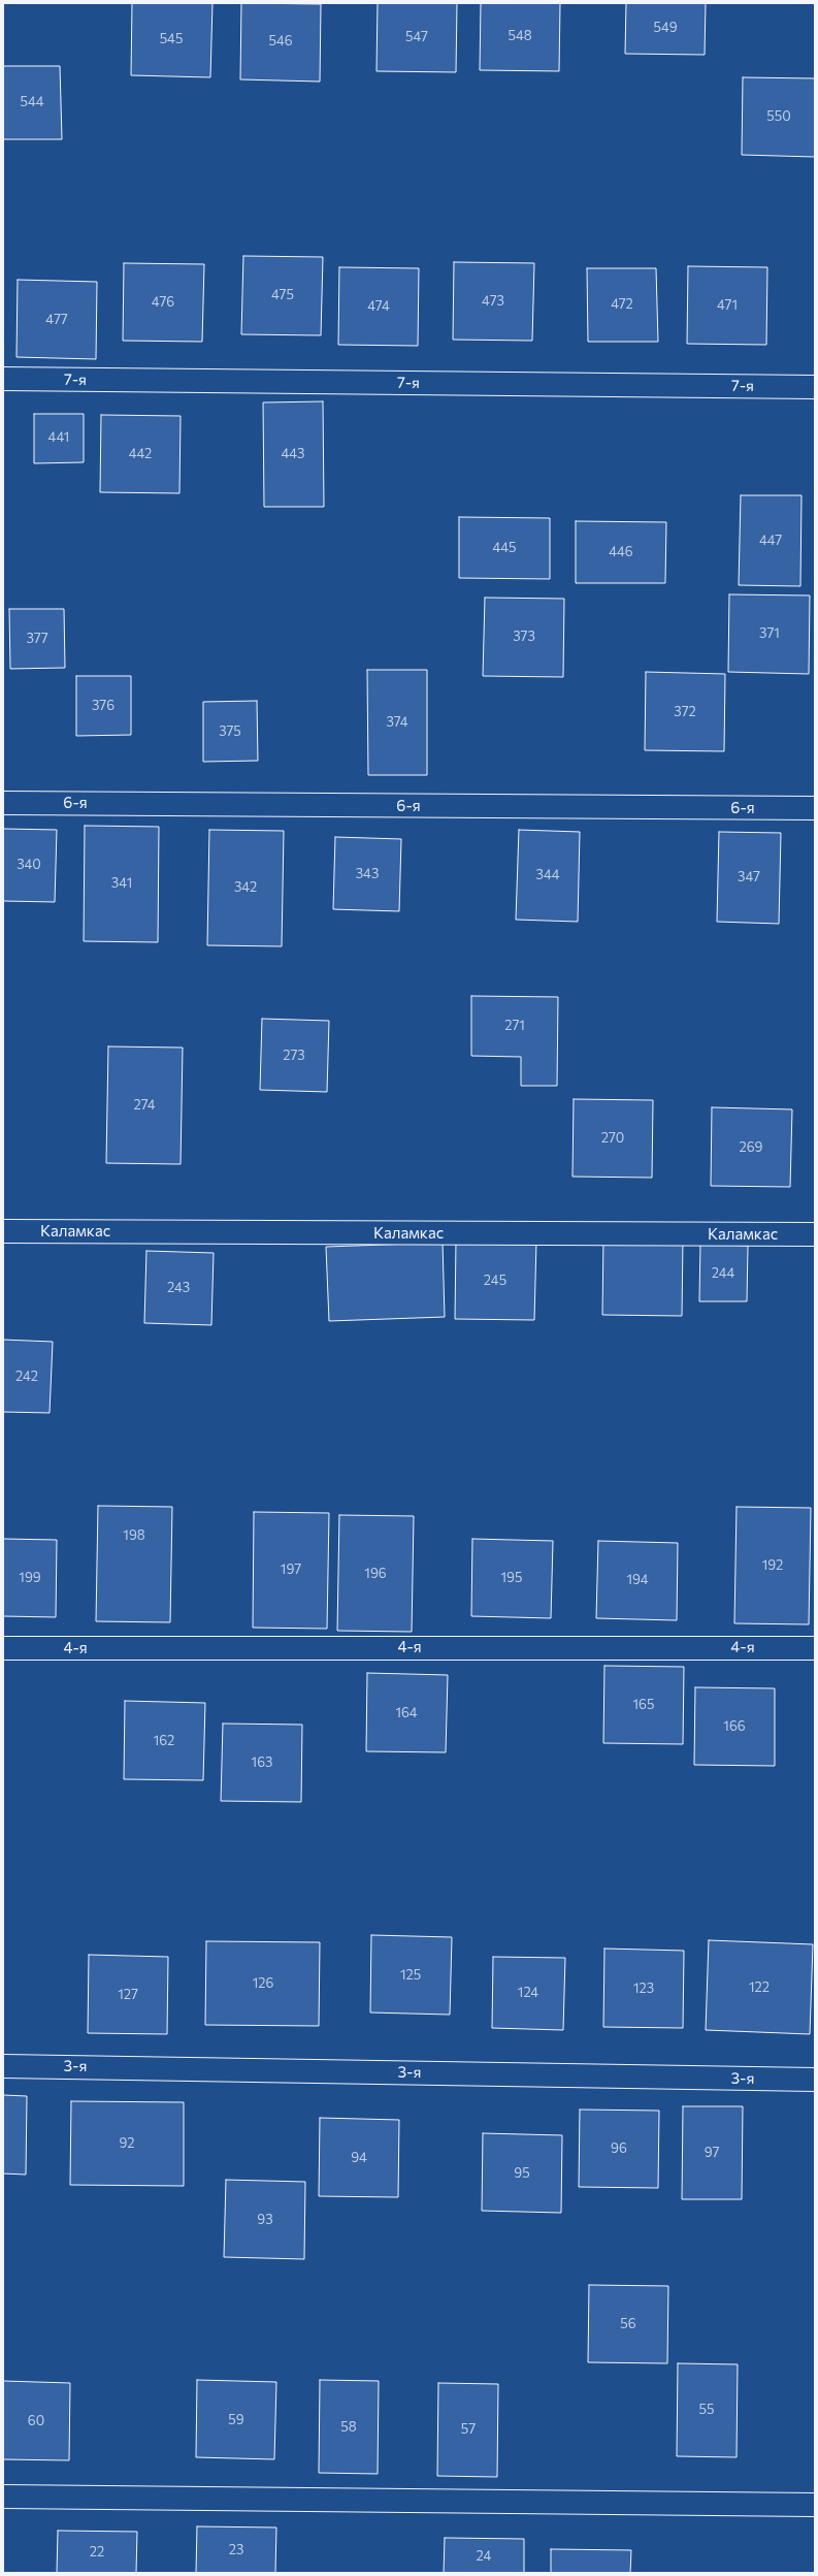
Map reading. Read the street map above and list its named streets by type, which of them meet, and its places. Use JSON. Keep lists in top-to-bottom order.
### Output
{
  "streets": {
    "street": [
      "7-я",
      "6-я",
      "Каламкас",
      "4-я",
      "3-я"
    ]
  },
  "house_numbers": [
    "549",
    "548",
    "547",
    "545",
    "546",
    "544",
    "550",
    "475",
    "473",
    "476",
    "472",
    "471",
    "474",
    "477",
    "441",
    "442",
    "443",
    "447",
    "445",
    "446",
    "371",
    "373",
    "377",
    "376",
    "372",
    "374",
    "375",
    "340",
    "343",
    "344",
    "347",
    "341",
    "342",
    "271",
    "273",
    "274",
    "270",
    "269",
    "244",
    "245",
    "243",
    "242",
    "198",
    "192",
    "197",
    "196",
    "199",
    "195",
    "194",
    "165",
    "164",
    "166",
    "162",
    "163",
    "125",
    "126",
    "122",
    "123",
    "124",
    "127",
    "92",
    "96",
    "97",
    "94",
    "95",
    "93",
    "56",
    "55",
    "59",
    "60",
    "58",
    "57",
    "23",
    "22",
    "24"
  ]
}
